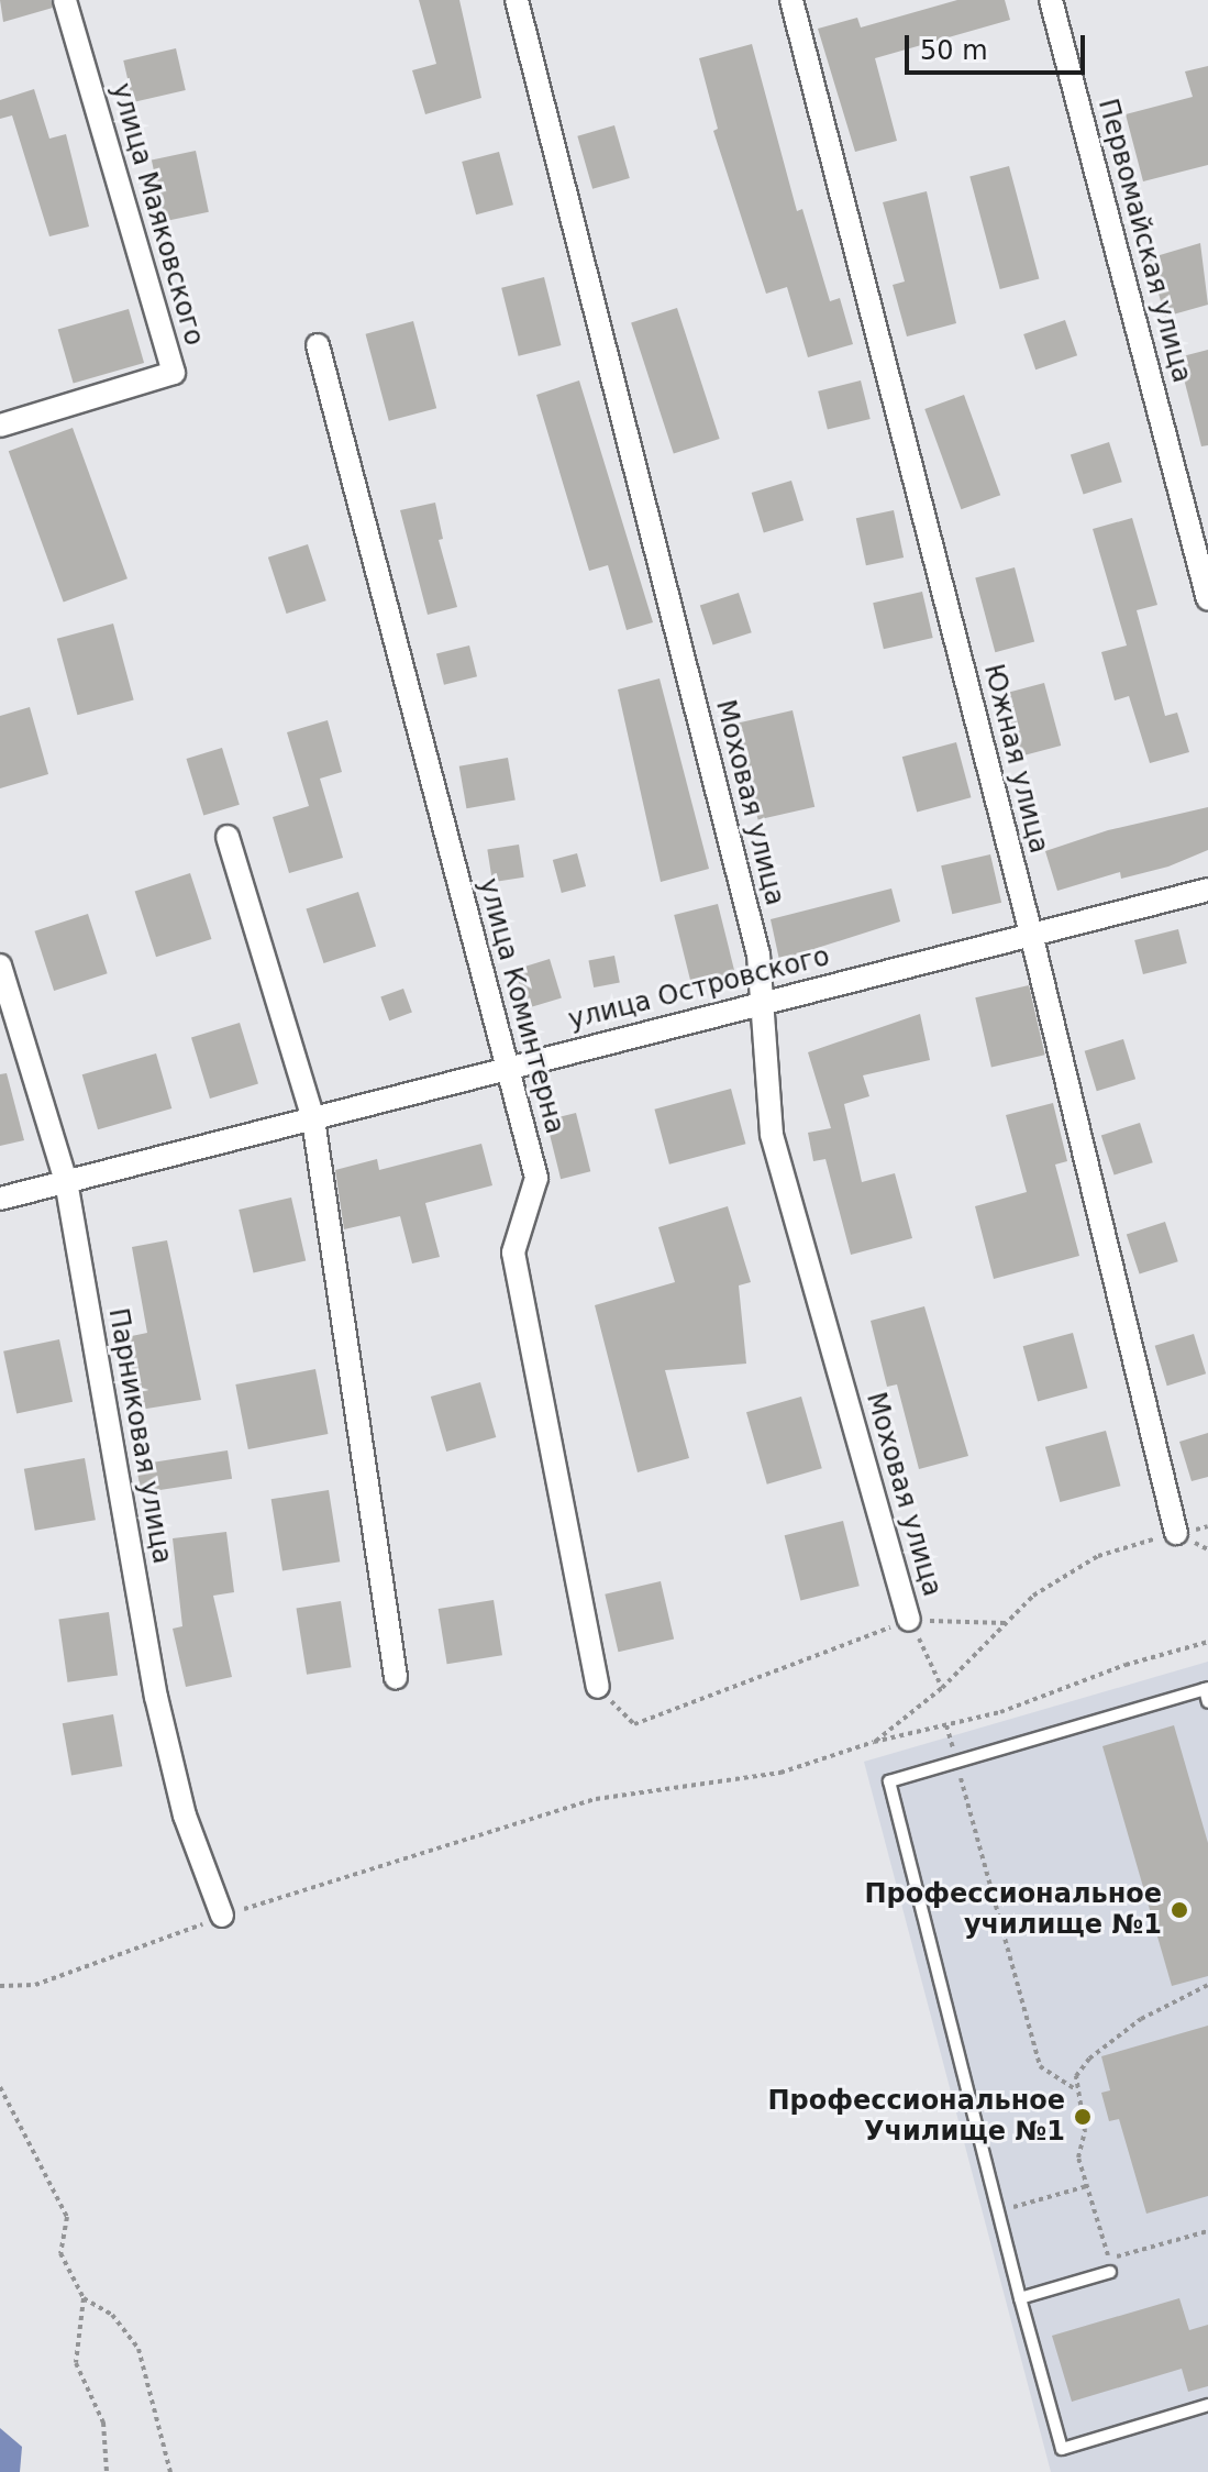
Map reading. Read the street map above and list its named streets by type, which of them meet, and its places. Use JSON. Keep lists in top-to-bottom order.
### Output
{
  "streets": {
    "street": [
      "улица Маяковского",
      "Первомайская улица",
      "Южная улица",
      "Моховая улица",
      "улица Островского",
      "улица Коминтерна",
      "Парниковая улица"
    ]
  },
  "crossings": [
    ["Южная улица", "улица Островского"],
    ["Моховая улица", "улица Островского"],
    ["улица Островского", "улица Коминтерна"],
    ["улица Островского", "Парниковая улица"]
  ],
  "places": ["Профессиональное училище №1", "Профессиональное Училище №1"],
  "scale_bar": "50 m"
}
